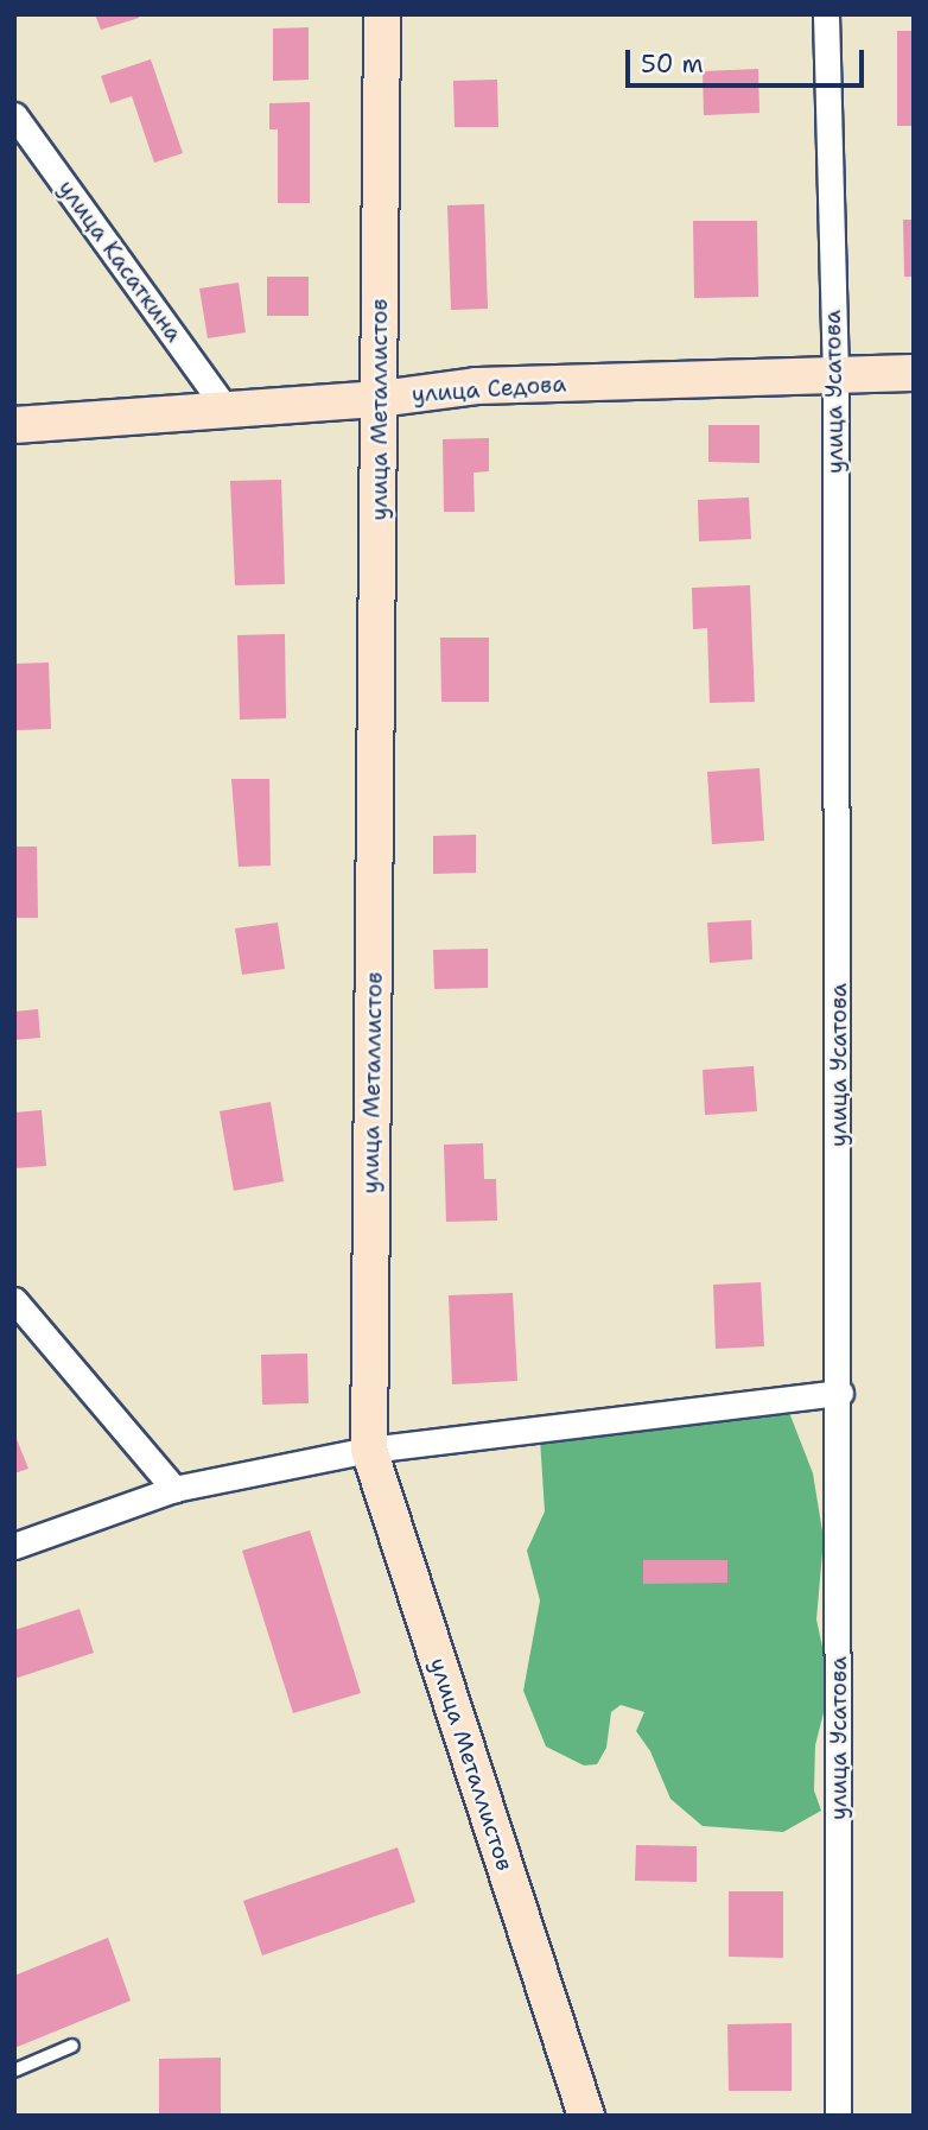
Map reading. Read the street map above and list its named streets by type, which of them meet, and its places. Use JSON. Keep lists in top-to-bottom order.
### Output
{
  "streets": {
    "street": [
      "улица Касаткина",
      "улица Седова",
      "улица Усатова",
      "улица Металлистов"
    ]
  },
  "crossings": [
    ["улица Касаткина", "улица Седова"],
    ["улица Седова", "улица Усатова"],
    ["улица Седова", "улица Металлистов"]
  ],
  "scale_bar": "50 m"
}
